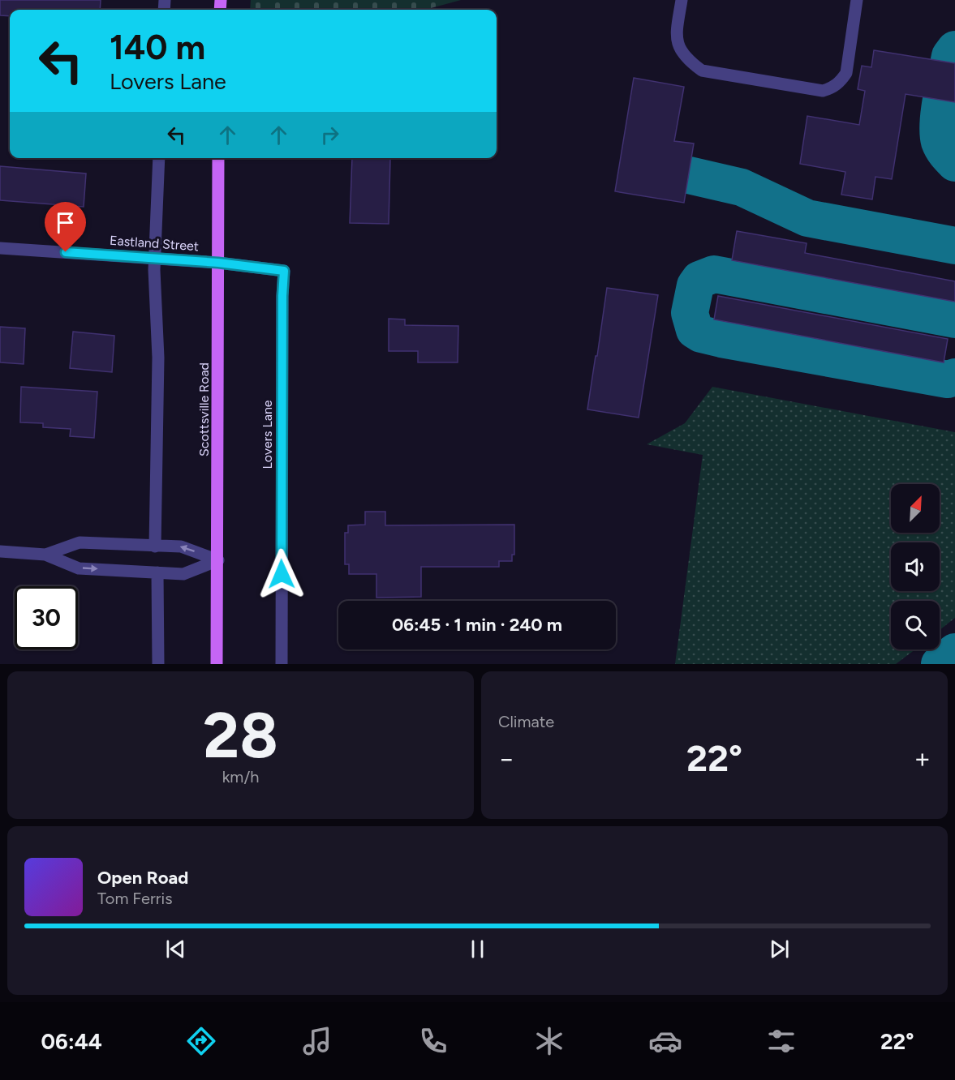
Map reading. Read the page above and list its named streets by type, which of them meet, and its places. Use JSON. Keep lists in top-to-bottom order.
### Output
{
  "streets": {
    "main road": ["Scottsville Road"],
    "street": ["Eastland Street", "Lovers Lane"]
  },
  "crossings": [
    ["Eastland Street", "Scottsville Road"],
    ["Eastland Street", "Lovers Lane"],
    ["Scottsville Road", "Lovers Lane"]
  ],
  "north": "top right",
  "page": {
    "turn": ["140 m", "Lovers Lane"],
    "limit": "30",
    "trip": "06:45 · 1 min · 240 m",
    "tile": [
      ["28", "km/h"],
      "Climate"
    ],
    "heat": ["−", "22°", "+"],
    "song": ["Open Road", "Tom Ferris"],
    "tabs": ["06:44", "22°"]
  }
}
